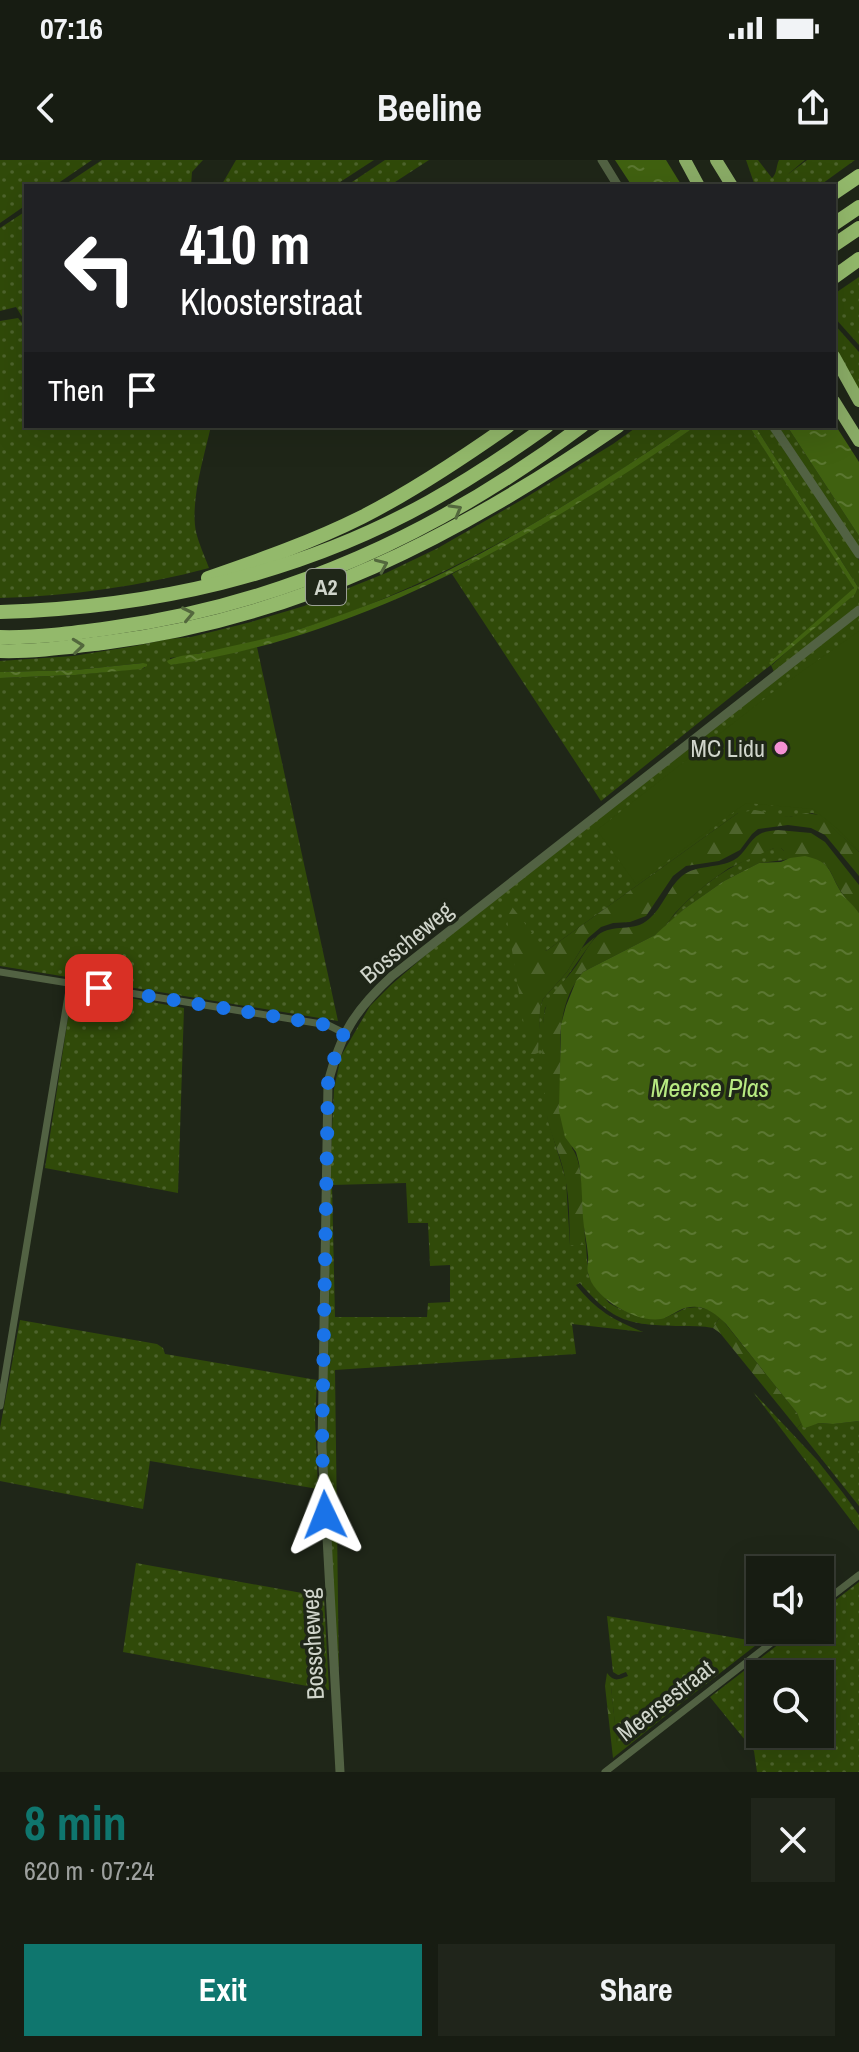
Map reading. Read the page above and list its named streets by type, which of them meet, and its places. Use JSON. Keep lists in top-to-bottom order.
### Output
{
  "streets": {
    "highway": ["A2"],
    "street": ["Bosscheweg", "Meersestraat"]
  },
  "water": ["Meerse Plas"],
  "places": ["MC Lidu"],
  "page": {
    "status": "07:16",
    "header": "Beeline",
    "turn": ["410 m", "Kloosterstraat"],
    "then": "Then",
    "heading": ["8 min", "620 m · 07:24"],
    "buttons": ["Exit", "Share"]
  }
}
